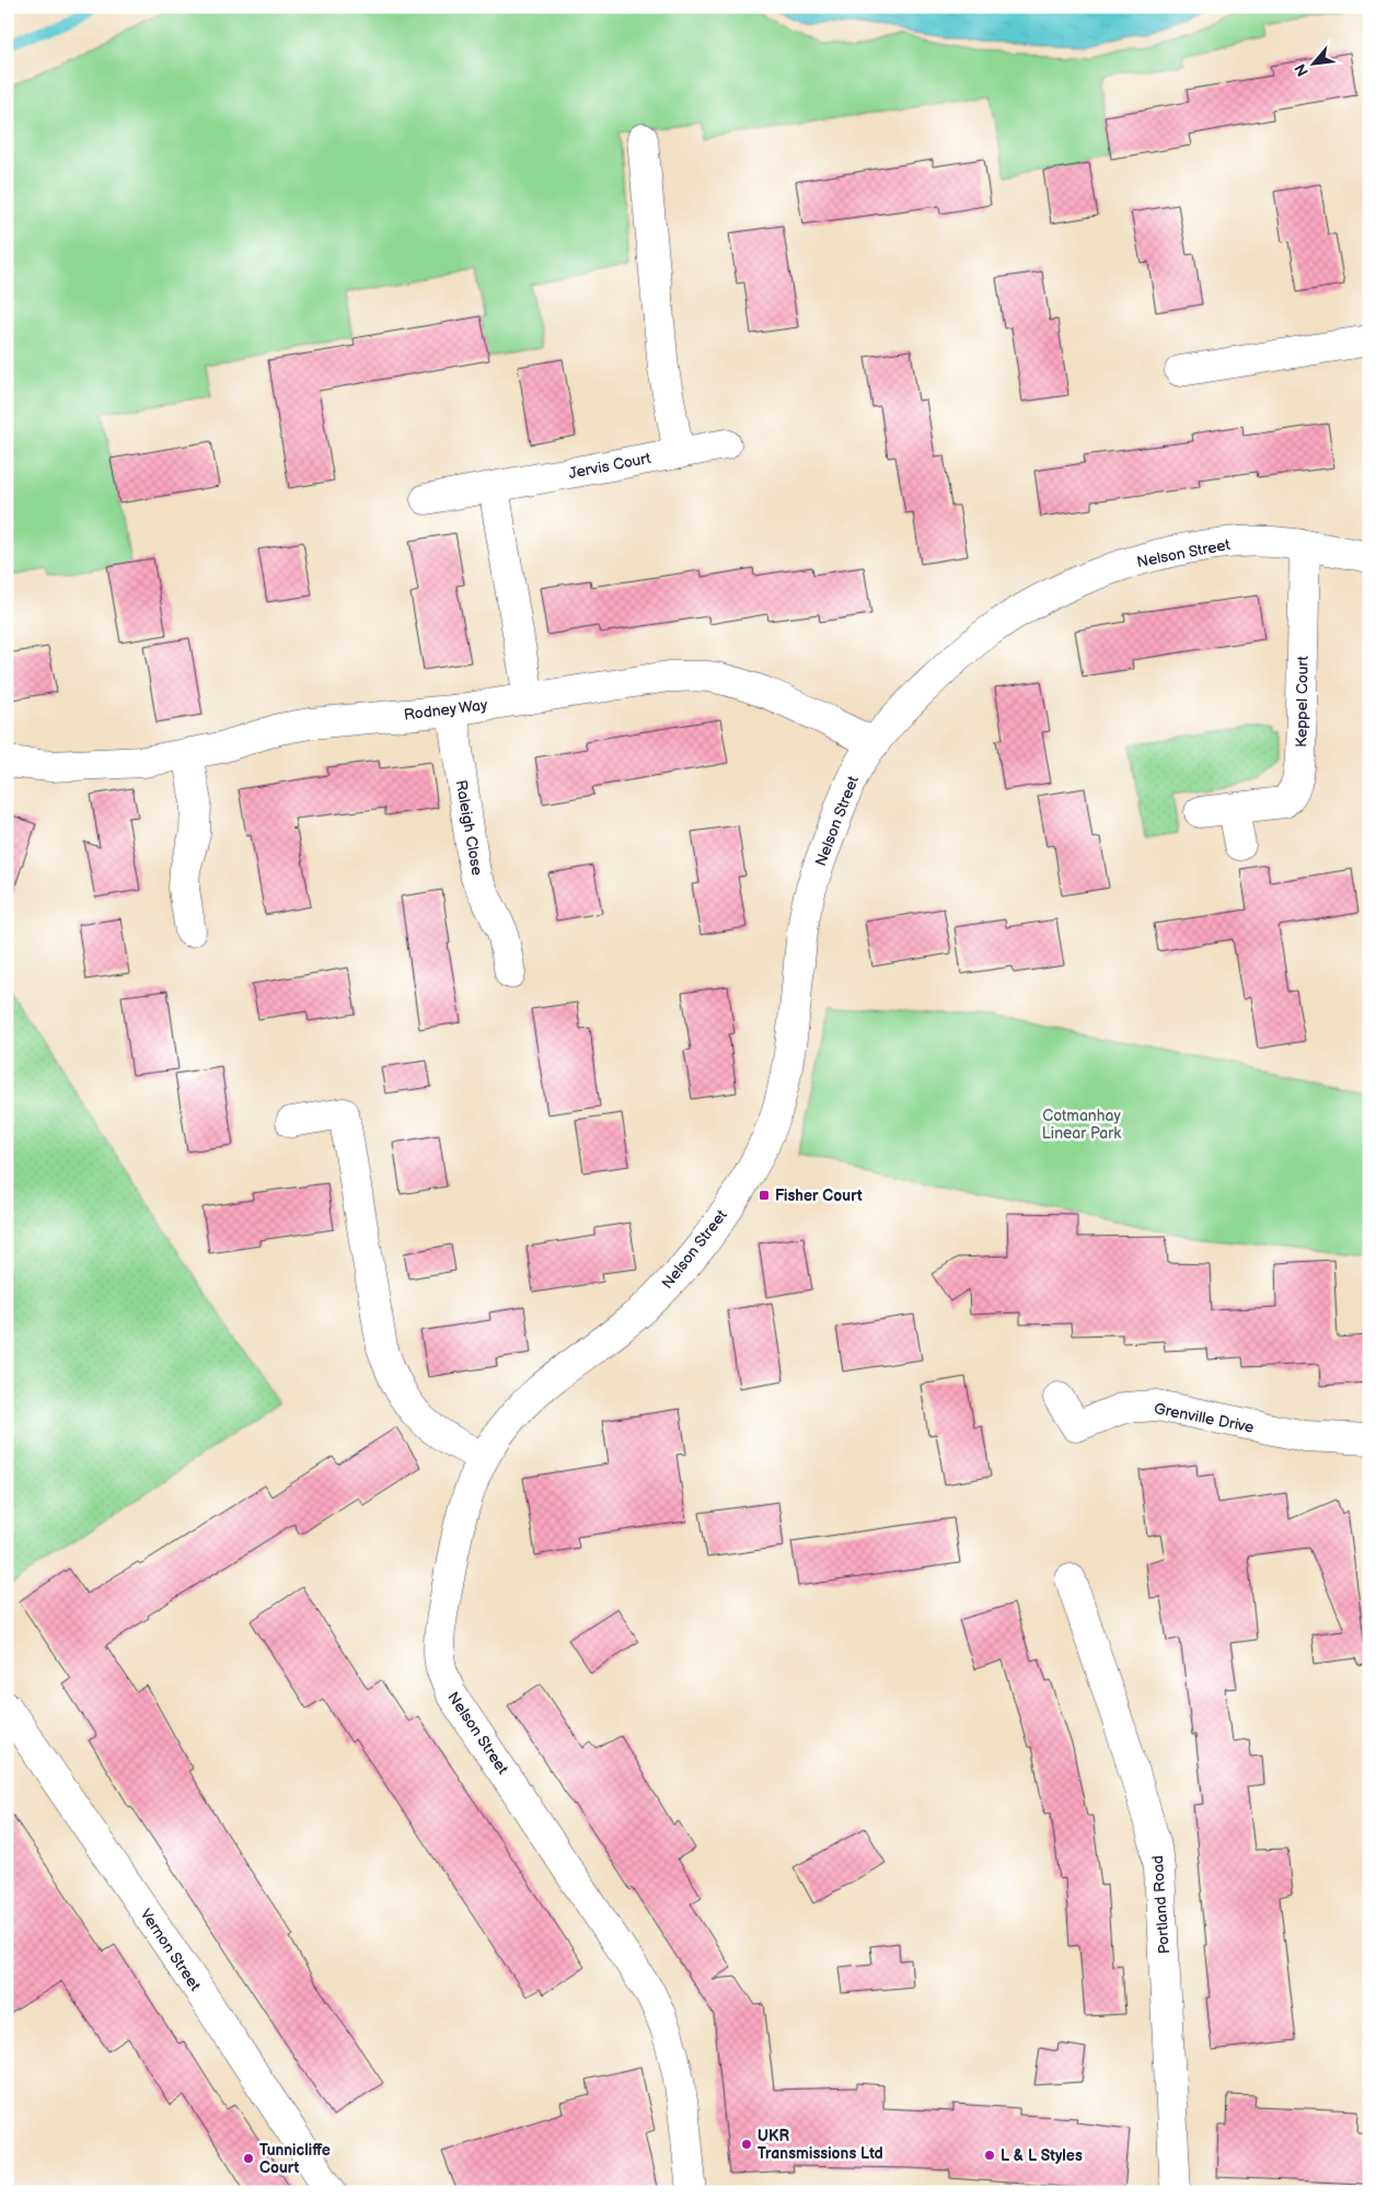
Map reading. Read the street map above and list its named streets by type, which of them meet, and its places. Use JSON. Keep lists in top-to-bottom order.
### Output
{
  "streets": {
    "street": [
      "Jervis Court",
      "Nelson Street",
      "Keppel Court",
      "Rodney Way",
      "Raleigh Close",
      "Grenville Drive",
      "Portland Road",
      "Vernon Street"
    ]
  },
  "crossings": [
    ["Nelson Street", "Keppel Court"],
    ["Nelson Street", "Rodney Way"],
    ["Rodney Way", "Raleigh Close"]
  ],
  "parks": ["Cotmanhay Linear Park"],
  "places": {
    "transit": ["Fisher Court"],
    "other": ["UKR Transmissions Ltd", "L & L Styles", "Tunnicliffe Court"]
  },
  "north": "bottom left"
}
